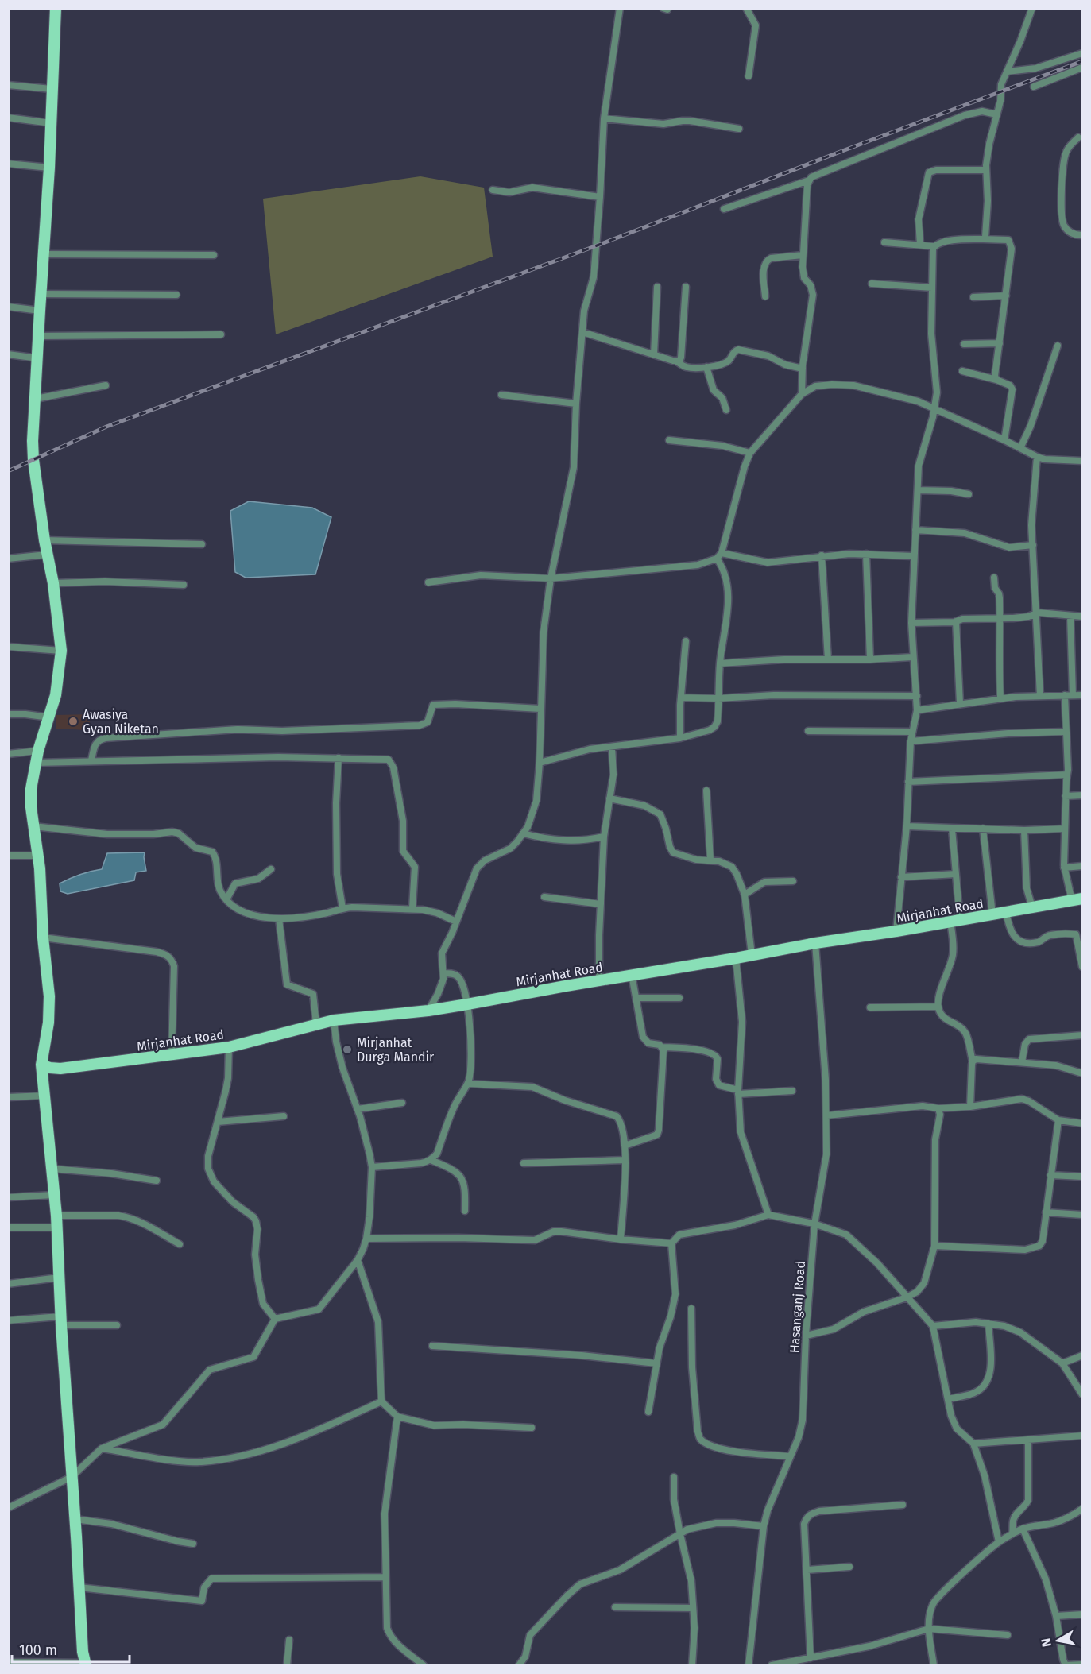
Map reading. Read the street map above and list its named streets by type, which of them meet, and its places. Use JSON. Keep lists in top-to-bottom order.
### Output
{
  "streets": {
    "main road": ["Mirjanhat Road"],
    "street": ["Hasanganj Road"]
  },
  "crossings": [
    ["Mirjanhat Road", "Hasanganj Road"]
  ],
  "places": ["Awasiya Gyan Niketan", "Mirjanhat Durga Mandir"],
  "scale_bar": "100 m",
  "north": "left"
}
